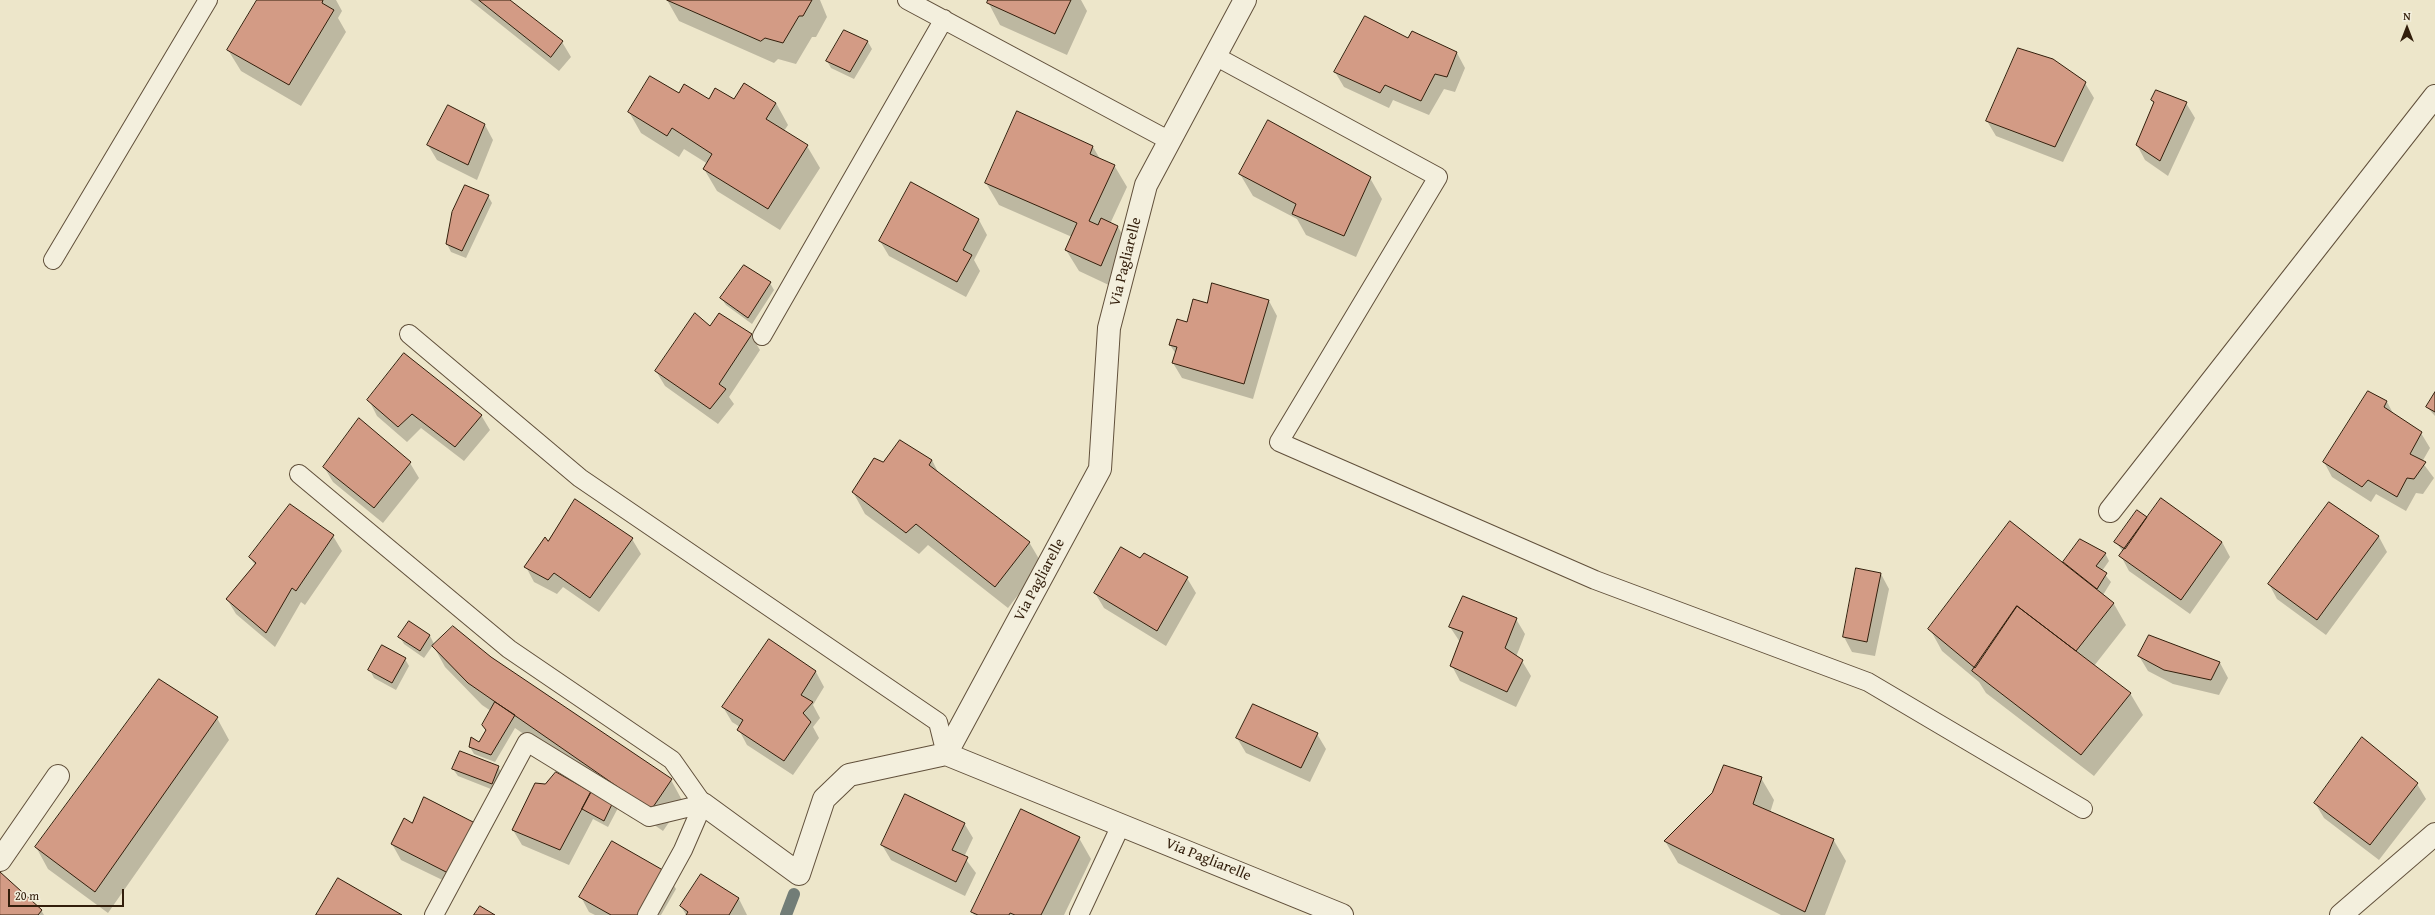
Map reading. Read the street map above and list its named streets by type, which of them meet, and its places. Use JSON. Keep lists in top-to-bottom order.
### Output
{
  "streets": {
    "street": ["Via Pagliarelle"]
  },
  "scale_bar": "20 m",
  "north": "top"
}
